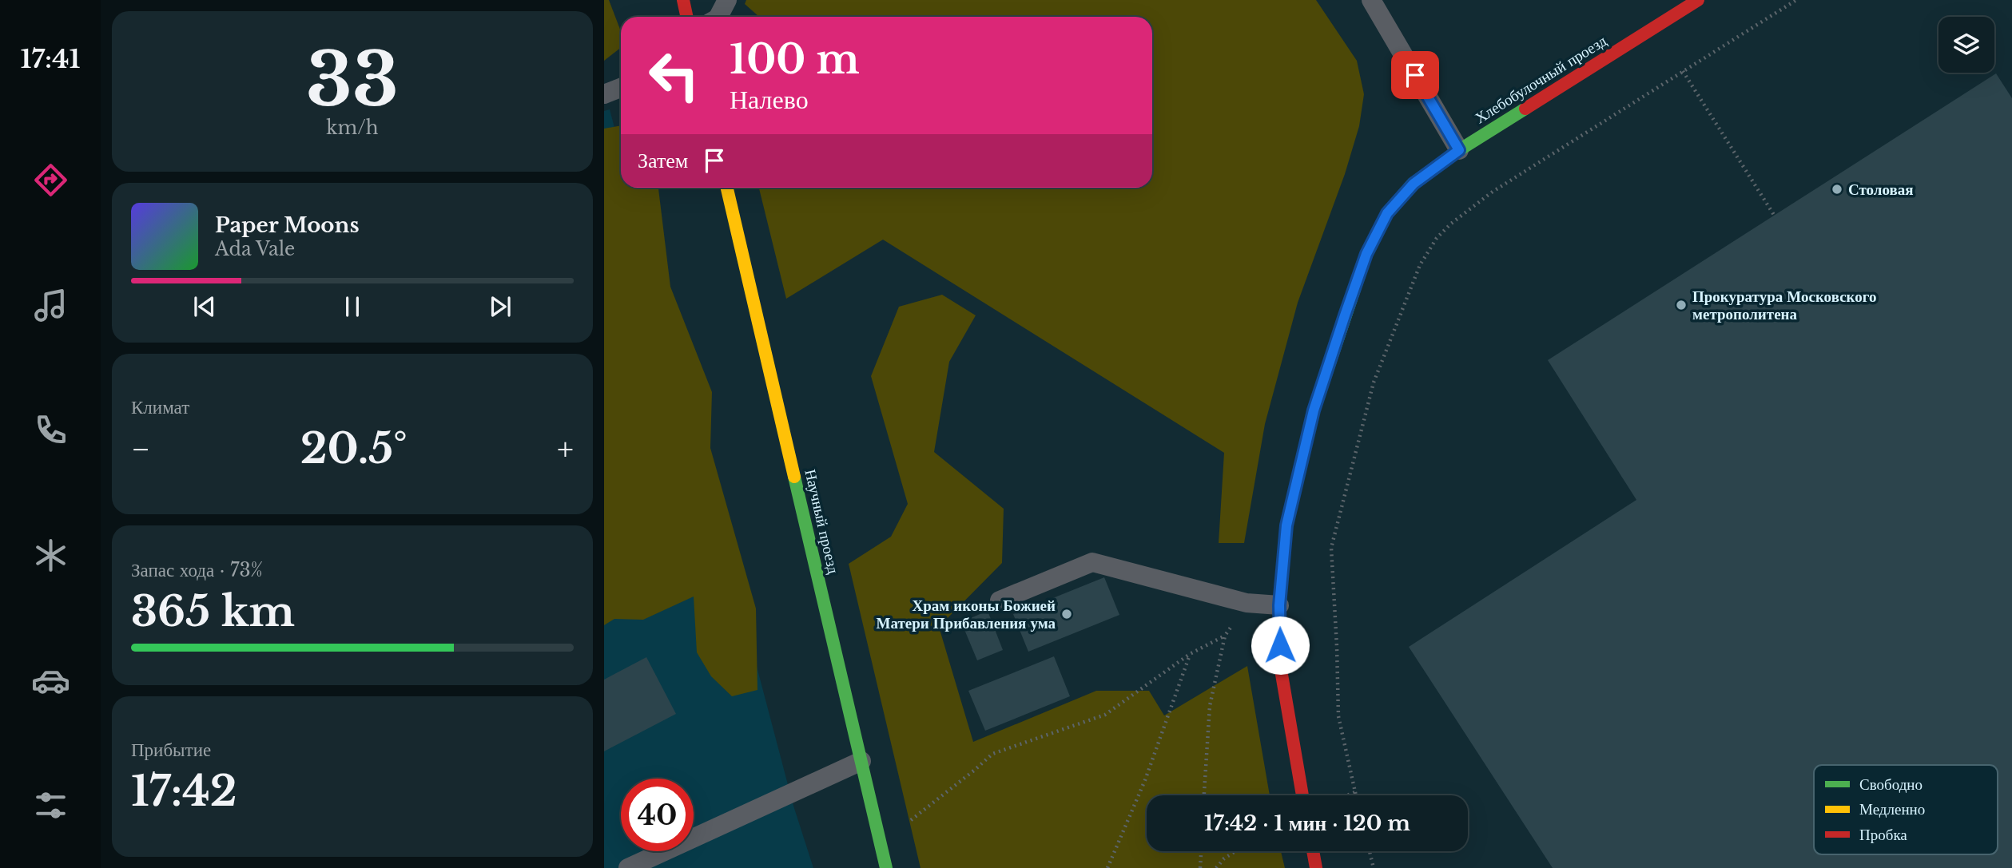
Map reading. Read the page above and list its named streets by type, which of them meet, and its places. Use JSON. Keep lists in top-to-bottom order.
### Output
{
  "streets": {
    "street": ["Хлебобулочный проезд", "Научный проезд"]
  },
  "places": ["Столовая", "Прокуратура Московского метрополитена", "Храм иконы Божией Матери Прибавления ума"],
  "legend": ["Свободно", "Медленно", "Пробка"],
  "page": {
    "tabs": "17:41",
    "tile": [
      ["33", "km/h"],
      "Климат",
      ["Запас хода · 73%", "365 km"],
      ["Прибытие", "17:42"]
    ],
    "turn": ["100 m", "Налево"],
    "then": "Затем",
    "song": ["Paper Moons", "Ada Vale"],
    "heat": ["−", "20.5°", "+"],
    "limit": "40",
    "trip": "17:42 · 1 мин · 120 m"
  }
}
